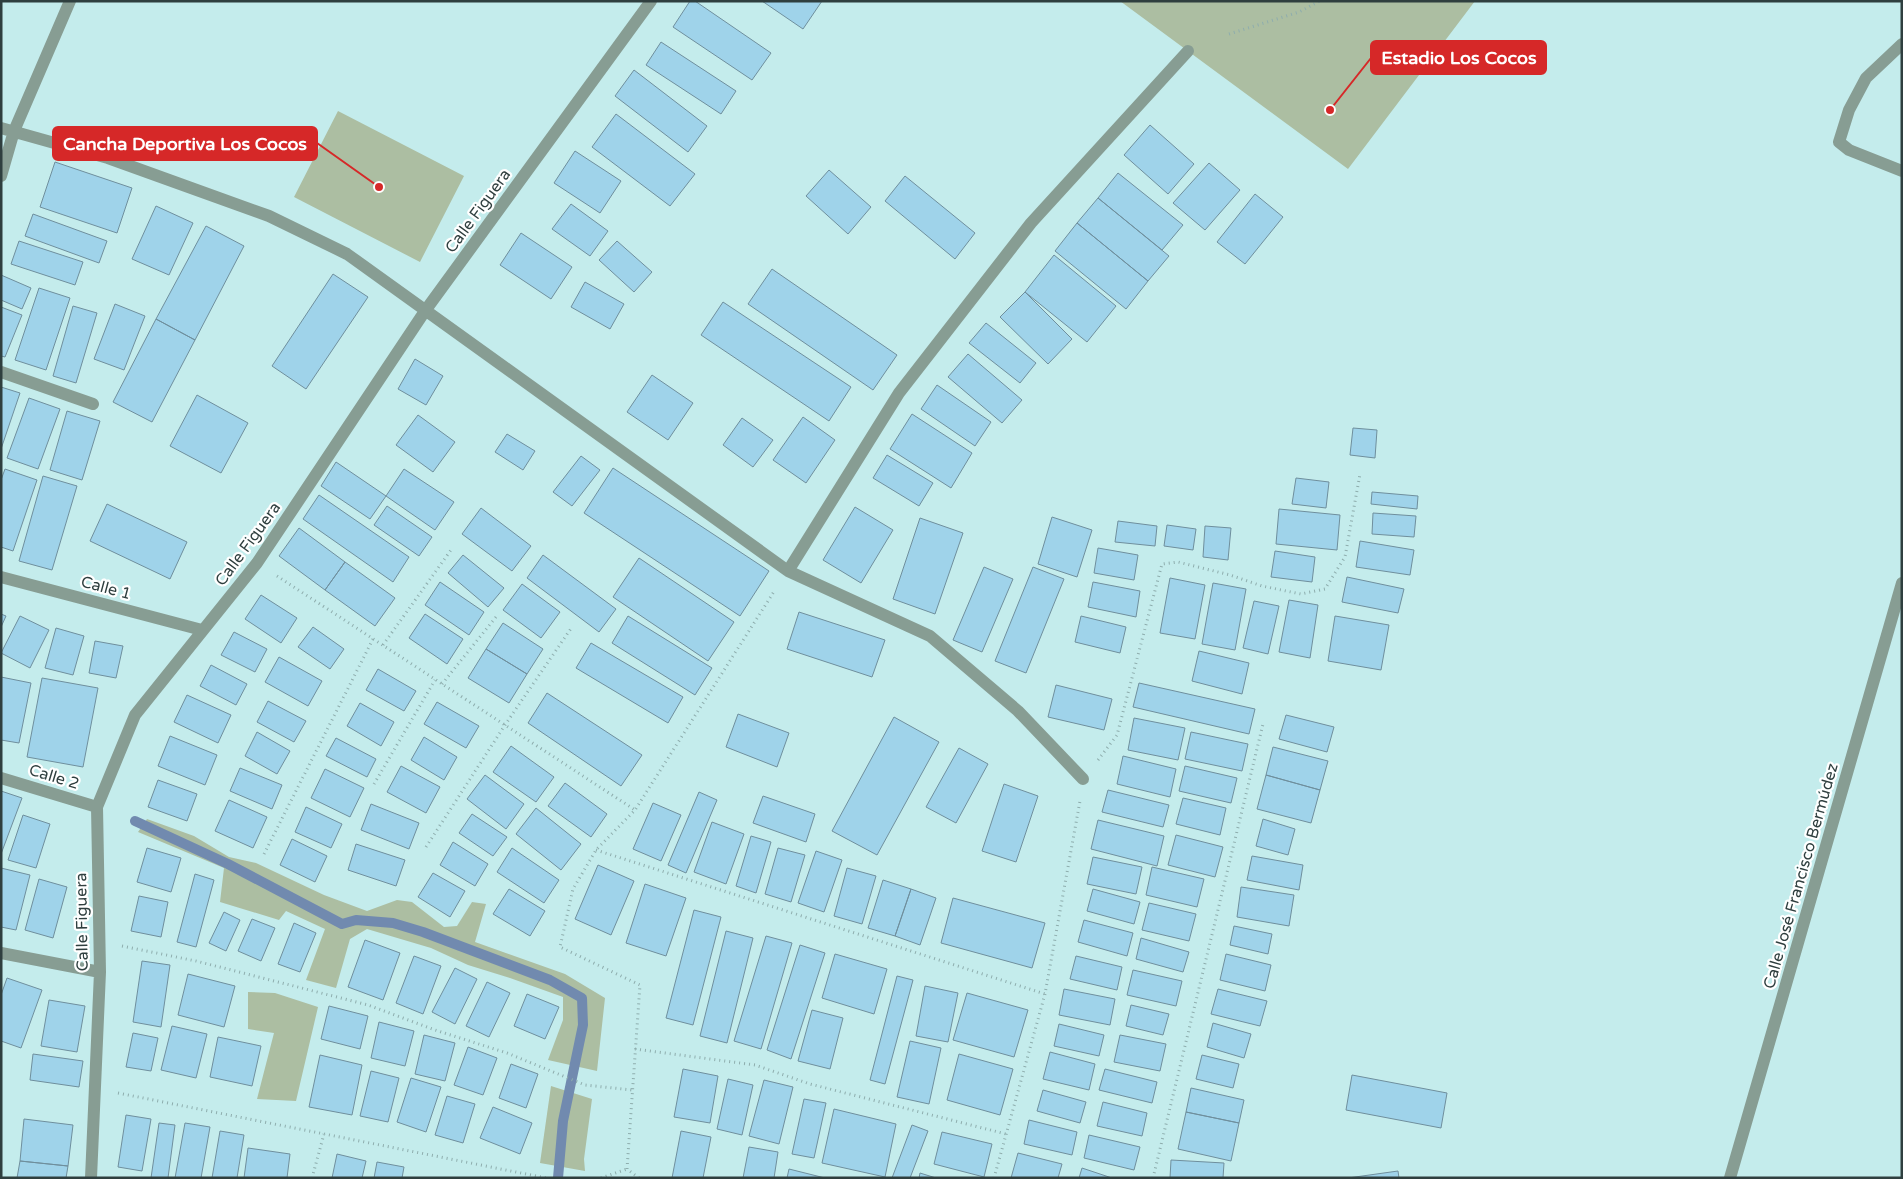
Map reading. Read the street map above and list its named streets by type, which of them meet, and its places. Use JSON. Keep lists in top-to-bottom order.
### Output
{
  "streets": {
    "street": [
      "Calle Figuera",
      "Calle 1",
      "Calle 2",
      "Calle José Francisco Bermúdez"
    ]
  },
  "crossings": [
    ["Calle Figuera", "Calle 1"],
    ["Calle Figuera", "Calle 2"]
  ],
  "places": ["Estadio Los Cocos", "Cancha Deportiva Los Cocos"]
}
